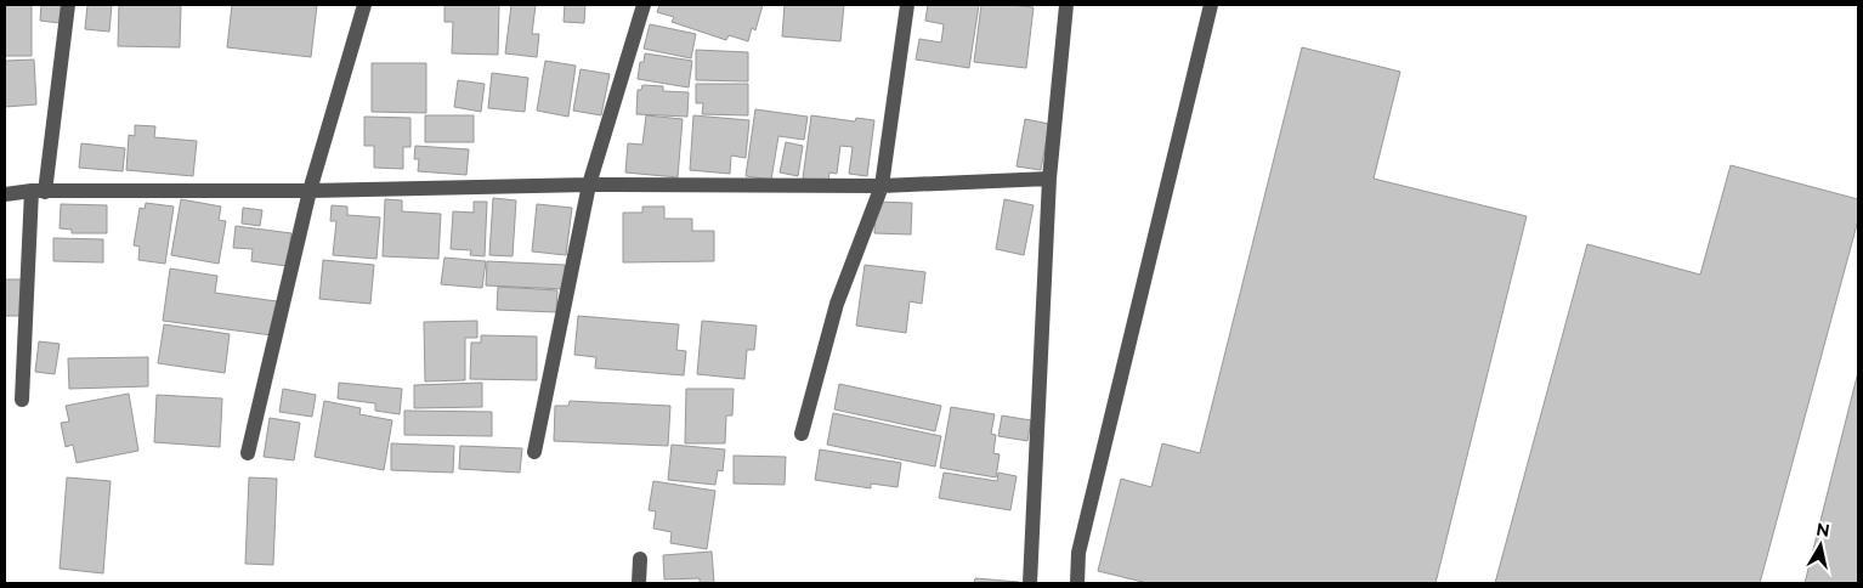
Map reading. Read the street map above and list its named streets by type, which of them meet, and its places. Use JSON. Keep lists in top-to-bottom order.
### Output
{
  "north": "top"
}
